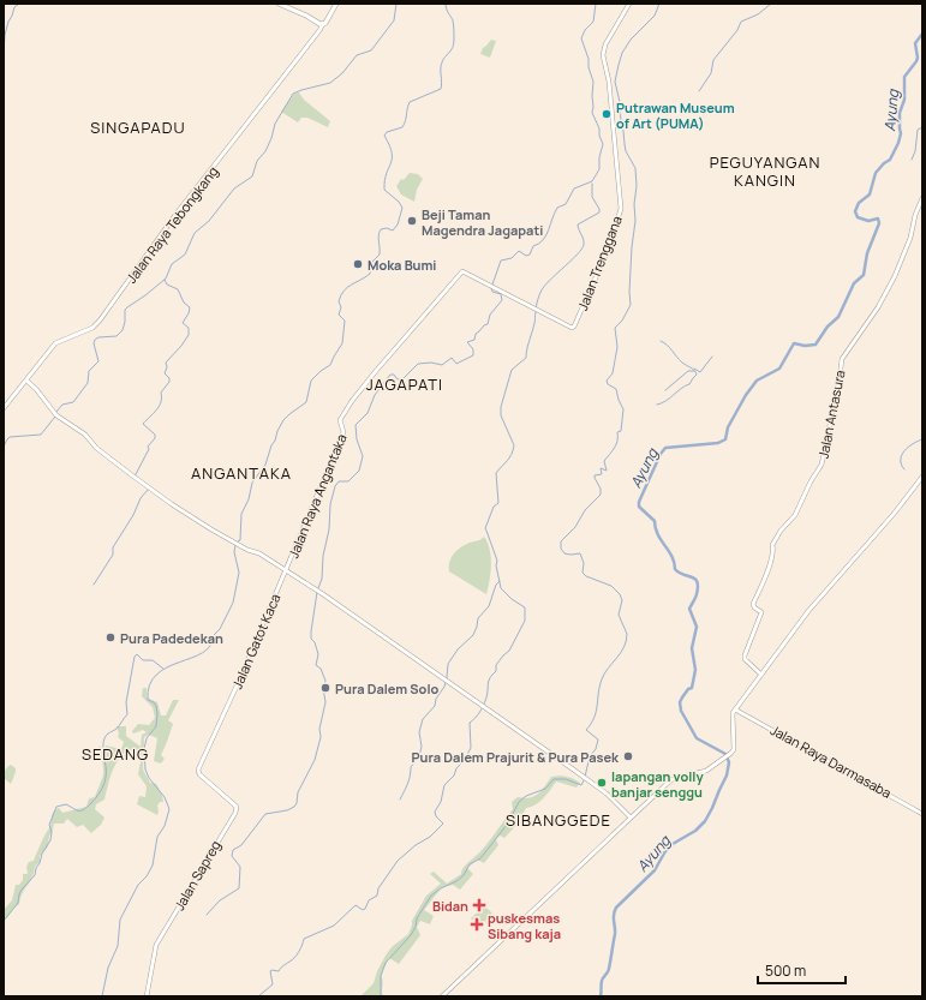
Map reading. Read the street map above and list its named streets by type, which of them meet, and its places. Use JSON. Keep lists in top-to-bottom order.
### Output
{
  "streets": {
    "main road": [
      "Jalan Raya Tebongkang",
      "Jalan Trenggana",
      "Jalan Antasura",
      "Jalan Raya Angantaka",
      "Jalan Gatot Kaca",
      "Jalan Raya Darmasaba",
      "Jalan Sapreg"
    ]
  },
  "crossings": [
    ["Jalan Trenggana", "Jalan Raya Angantaka"],
    ["Jalan Raya Angantaka", "Jalan Gatot Kaca"],
    ["Jalan Gatot Kaca", "Jalan Sapreg"]
  ],
  "districts": [
    "SINGAPADU",
    "PEGUYANGAN KANGIN",
    "JAGAPATI",
    "ANGANTAKA",
    "SEDANG",
    "SIBANGGEDE"
  ],
  "water": ["Ayung"],
  "places": {
    "other": [
      "Putrawan Museum of Art (PUMA)",
      "Beji Taman Magendra Jagapati",
      "Moka Bumi",
      "Pura Padedekan",
      "Pura Dalem Solo",
      "Pura Dalem Prajurit & Pura Pasek",
      "lapangan volly banjar senggu"
    ],
    "health": ["Bidan", "puskesmas Sibang kaja"]
  },
  "scale_bar": "500 m"
}
